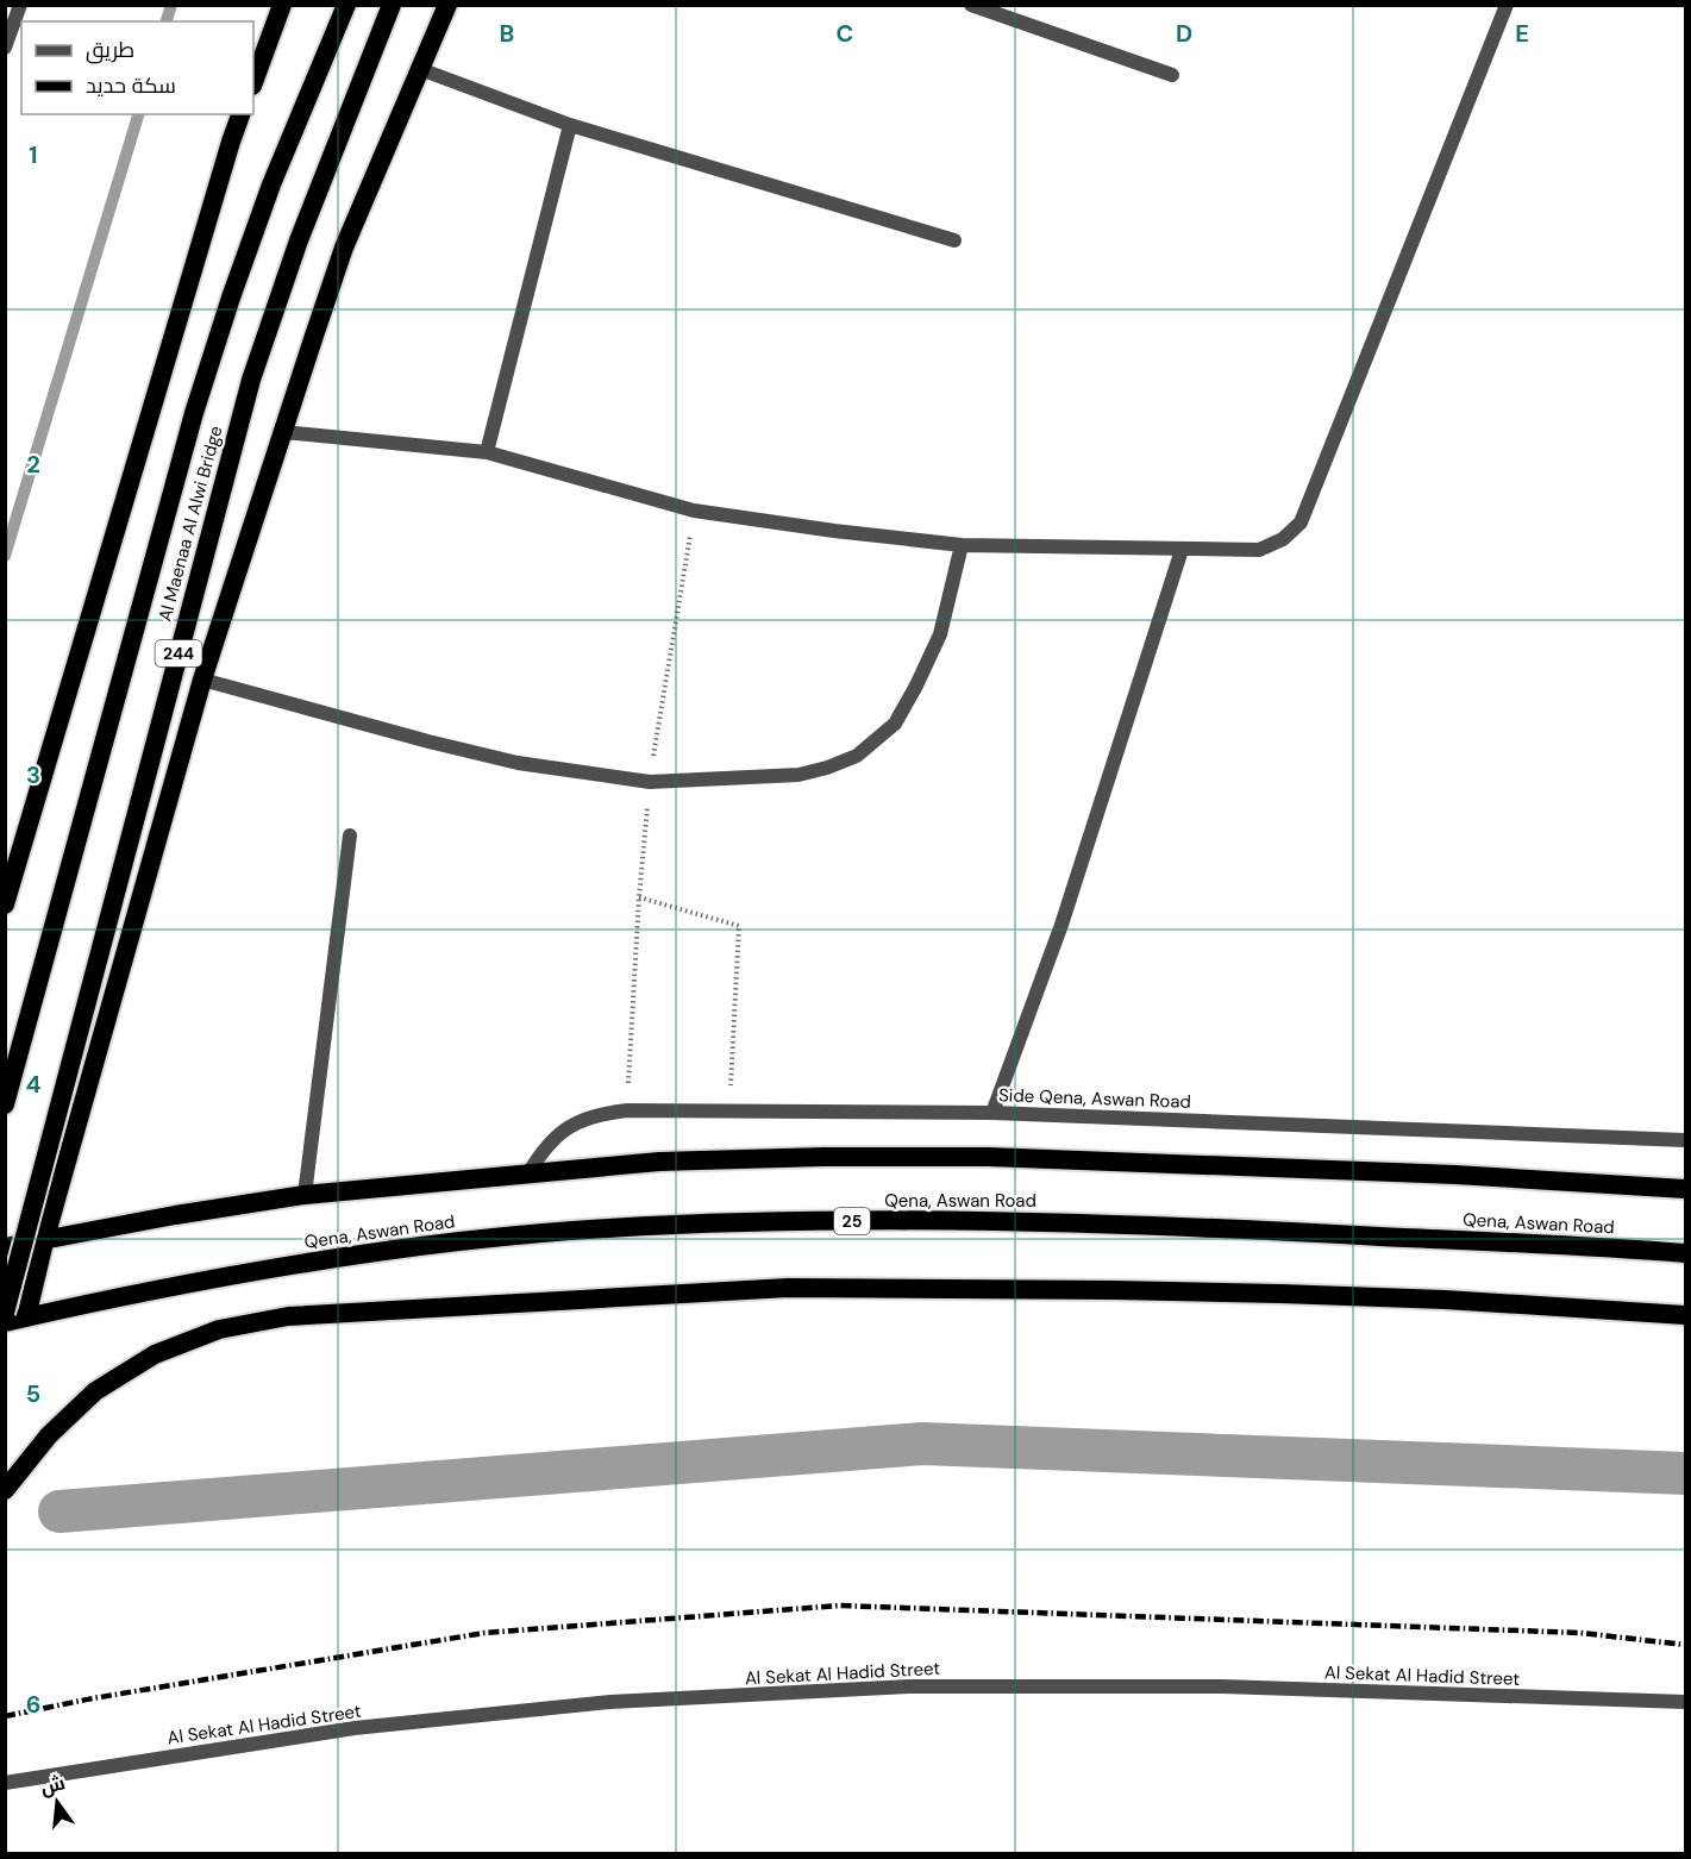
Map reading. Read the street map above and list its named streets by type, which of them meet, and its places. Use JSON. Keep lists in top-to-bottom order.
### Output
{
  "streets": {
    "highway": [
      "Al Maenaa Al Alwi Bridge",
      "244",
      "Qena, Aswan Road",
      "25"
    ],
    "street": ["Side Qena, Aswan Road", "Al Sekat Al Hadid Street"]
  },
  "crossings": [
    ["Qena, Aswan Road", "25"]
  ],
  "legend": ["طريق", "سكة حديد"],
  "north": "top",
  "grid": {
    "columns": [
      "B",
      "C",
      "D",
      "E"
    ],
    "rows": [
      "1",
      "2",
      "3",
      "4",
      "5",
      "6"
    ]
  }
}
